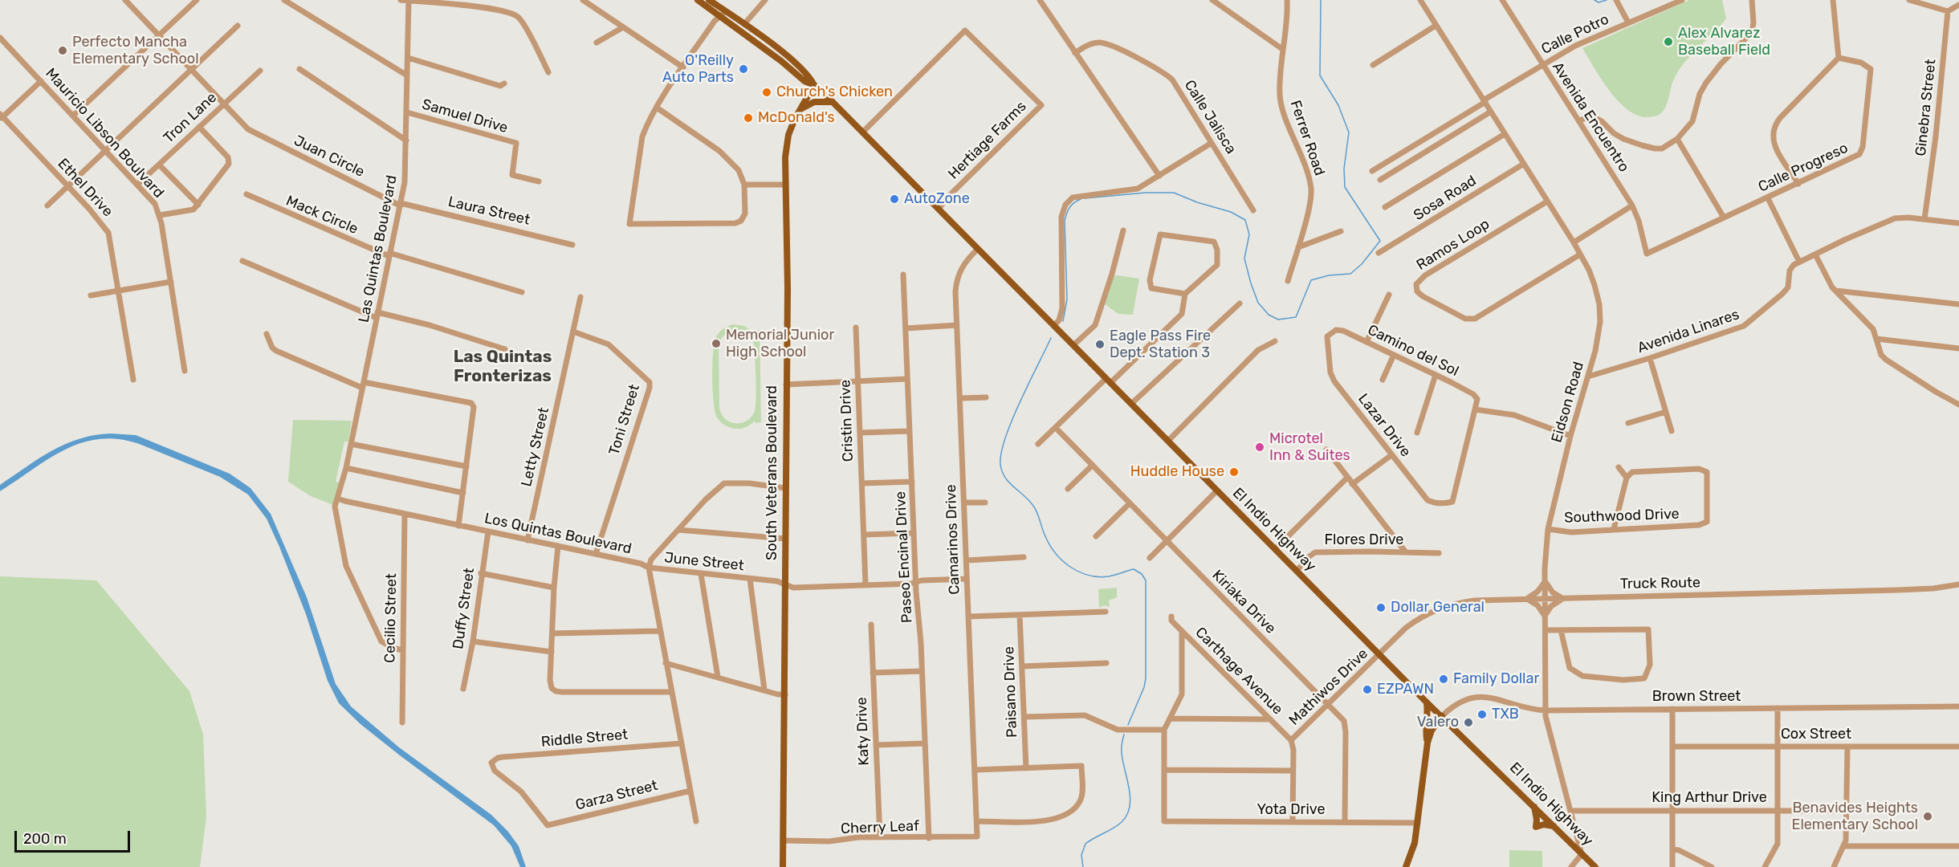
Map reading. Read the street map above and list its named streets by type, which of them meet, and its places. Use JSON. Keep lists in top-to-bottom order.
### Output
{
  "streets": {
    "main road": ["South Veterans Boulevard", "El Indio Highway"],
    "street": [
      "Calle Potro",
      "Ginebra Street",
      "Samuel Drive",
      "Calle Jalisca",
      "Avenida Encuentro",
      "Tron Lane",
      "Mauricio Libson Boulvard",
      "Ferrer Road",
      "Hertiage Farms",
      "Juan Circle",
      "Calle Progreso",
      "Ethel Drive",
      "Sosa Road",
      "Laura Street",
      "Mack Circle",
      "Ramos Loop",
      "Las Quintas Boulevard",
      "Avenida Linares",
      "Camino del Sol",
      "Eidson Road",
      "Toni Street",
      "Cristin Drive",
      "Lazar Drive",
      "Letty Street",
      "Southwood Drive",
      "Los Quintas Boulevard",
      "Camarinos Drive",
      "Flores Drive",
      "Paseo Encinal Drive",
      "June Street",
      "Truck Route",
      "Kiriaka Drive",
      "Duffy Street",
      "Cecilio Street",
      "Carthage Avenue",
      "Mathiwos Drive",
      "Paisano Drive",
      "Brown Street",
      "Katy Drive",
      "Cox Street",
      "Riddle Street",
      "Garza Street",
      "King Arthur Drive",
      "Yota Drive",
      "Cherry Leaf"
    ]
  },
  "crossings": [
    ["Calle Potro", "Avenida Encuentro"],
    ["Calle Potro", "Eidson Road"],
    ["Samuel Drive", "Las Quintas Boulevard"],
    ["Avenida Encuentro", "Calle Progreso"],
    ["Tron Lane", "Mauricio Libson Boulvard"],
    ["Tron Lane", "Juan Circle"],
    ["Hertiage Farms", "El Indio Highway"],
    ["Juan Circle", "Laura Street"],
    ["Juan Circle", "Las Quintas Boulevard"],
    ["Sosa Road", "Eidson Road"],
    ["Laura Street", "Las Quintas Boulevard"],
    ["Mack Circle", "Las Quintas Boulevard"],
    ["Ramos Loop", "Eidson Road"],
    ["Las Quintas Boulevard", "Los Quintas Boulevard"],
    ["Las Quintas Boulevard", "Cecilio Street"],
    ["Avenida Linares", "Eidson Road"],
    ["Camino del Sol", "Lazar Drive"],
    ["Eidson Road", "Southwood Drive"],
    ["Eidson Road", "El Indio Highway"],
    ["Eidson Road", "Truck Route"],
    ["Eidson Road", "Brown Street"],
    ["Eidson Road", "King Arthur Drive"],
    ["Toni Street", "Letty Street"],
    ["Toni Street", "Los Quintas Boulevard"],
    ["Cristin Drive", "June Street"],
    ["Letty Street", "Los Quintas Boulevard"],
    ["South Veterans Boulevard", "El Indio Highway"],
    ["South Veterans Boulevard", "June Street"],
    ["South Veterans Boulevard", "Cherry Leaf"],
    ["El Indio Highway", "Camarinos Drive"],
    ["El Indio Highway", "Flores Drive"],
    ["El Indio Highway", "Truck Route"],
    ["El Indio Highway", "Mathiwos Drive"],
    ["El Indio Highway", "Brown Street"],
    ["Los Quintas Boulevard", "June Street"],
    ["Los Quintas Boulevard", "Duffy Street"],
    ["Los Quintas Boulevard", "Cecilio Street"],
    ["Camarinos Drive", "June Street"],
    ["Camarinos Drive", "Cherry Leaf"],
    ["Paseo Encinal Drive", "June Street"],
    ["Paseo Encinal Drive", "Cherry Leaf"],
    ["Truck Route", "Mathiwos Drive"],
    ["Kiriaka Drive", "Mathiwos Drive"],
    ["Kiriaka Drive", "Yota Drive"],
    ["Carthage Avenue", "Mathiwos Drive"],
    ["Mathiwos Drive", "Yota Drive"],
    ["Katy Drive", "Cherry Leaf"],
    ["Riddle Street", "Garza Street"]
  ],
  "districts": ["Las Quintas Fronterizas"],
  "places": [
    "Alex Alvarez Baseball Field",
    "Perfecto Mancha Elementary School",
    "O'Reilly Auto Parts",
    "Church's Chicken",
    "McDonald's",
    "AutoZone",
    "Memorial Junior High School",
    "Eagle Pass Fire Dept. Station 3",
    "Microtel Inn & Suites",
    "Huddle House",
    "Dollar General",
    "Family Dollar",
    "EZPAWN",
    "TXB",
    "Valero",
    "Benavides Heights Elementary School"
  ],
  "scale_bar": "200 m"
}
